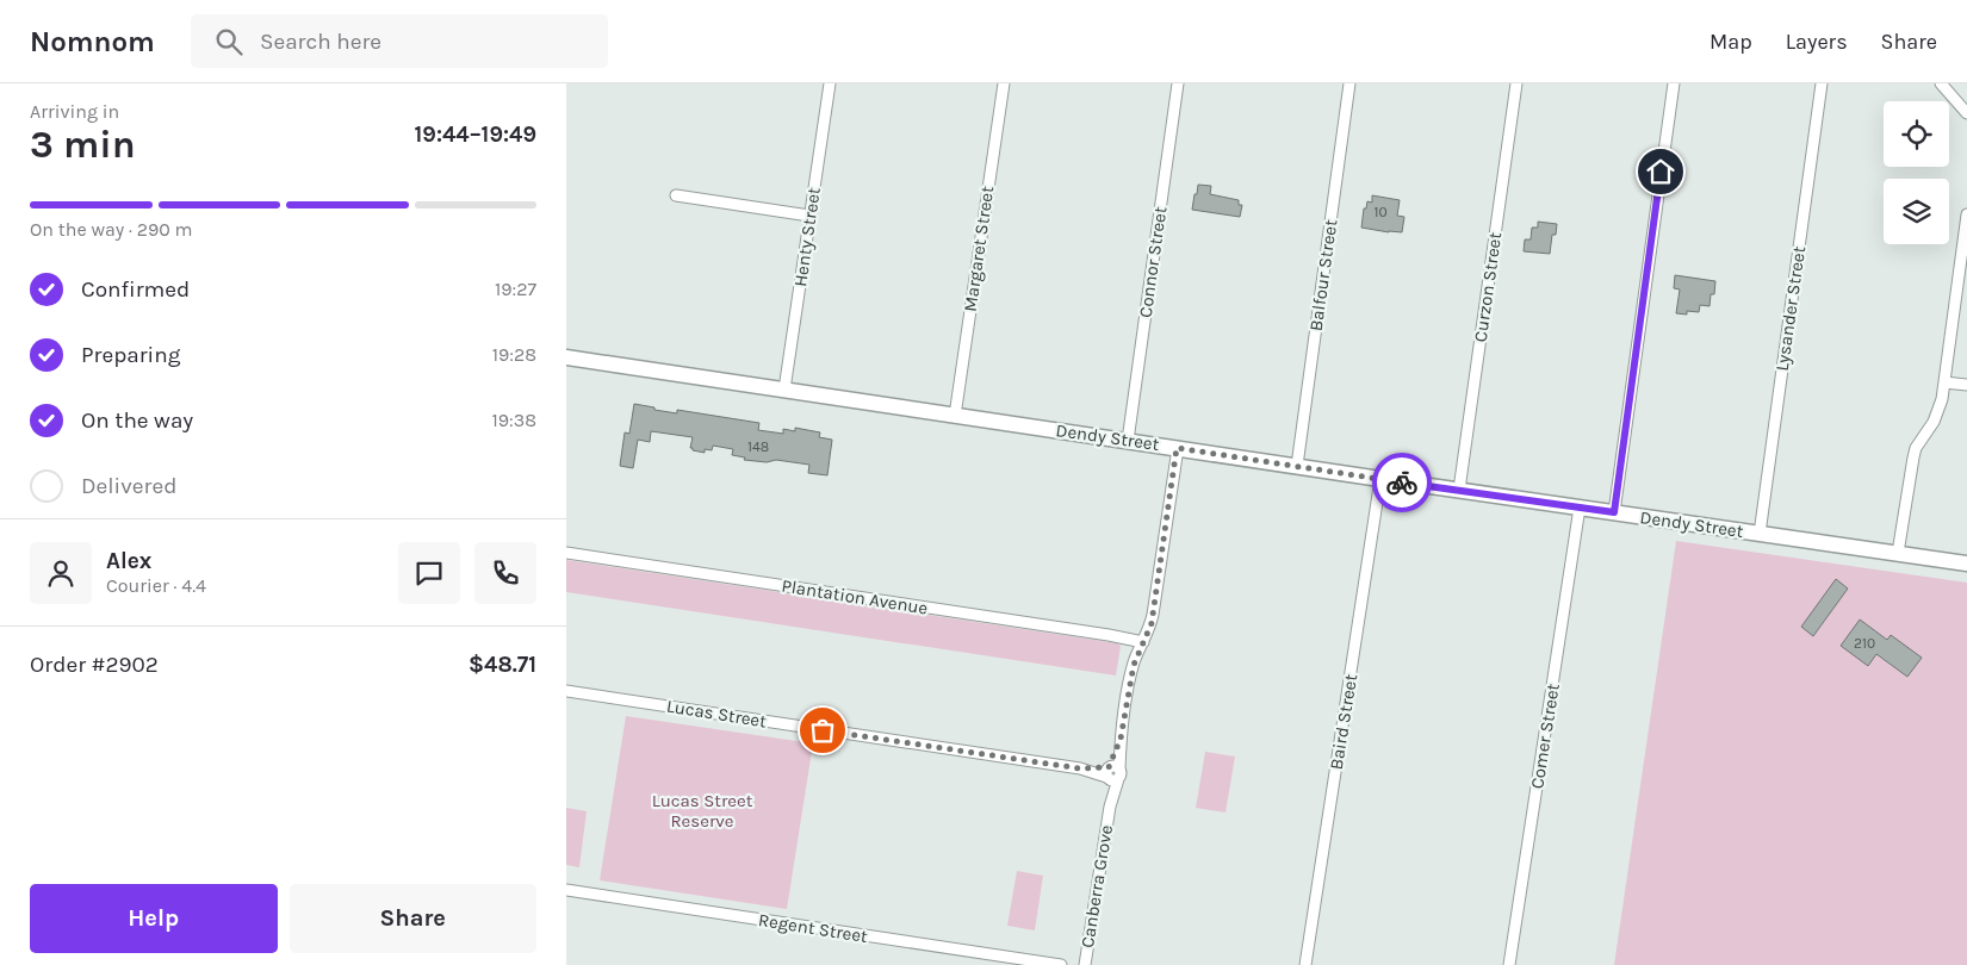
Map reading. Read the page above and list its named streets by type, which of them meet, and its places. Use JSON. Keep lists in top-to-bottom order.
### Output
{
  "streets": {
    "street": [
      "Henty Street",
      "Margaret Street",
      "Connor Street",
      "Balfour Street",
      "Curzon Street",
      "Lysander Street",
      "Dendy Street",
      "Plantation Avenue",
      "Lucas Street",
      "Baird Street",
      "Comer Street",
      "Canberra Grove",
      "Regent Street"
    ]
  },
  "crossings": [
    ["Henty Street", "Dendy Street"],
    ["Margaret Street", "Dendy Street"],
    ["Connor Street", "Dendy Street"],
    ["Balfour Street", "Dendy Street"],
    ["Curzon Street", "Dendy Street"],
    ["Lysander Street", "Dendy Street"],
    ["Dendy Street", "Baird Street"],
    ["Dendy Street", "Comer Street"],
    ["Dendy Street", "Canberra Grove"],
    ["Plantation Avenue", "Canberra Grove"],
    ["Lucas Street", "Canberra Grove"]
  ],
  "parks": ["Lucas Street Reserve"],
  "house_numbers": ["10", "148", "210"],
  "page": {
    "header": "Nomnom",
    "search": "Search here",
    "nav": ["Map", "Layers", "Share"],
    "heading": ["3 min", "Arriving in", "19:44–19:49"],
    "panel": [
      "Alex",
      "Courier · 4.4",
      "Order #2902",
      "$48.71"
    ],
    "bar": "On the way · 290 m",
    "list": [
      ["Confirmed", "19:27"],
      ["Preparing", "19:28"],
      ["On the way", "19:38"],
      "Delivered"
    ],
    "buttons": ["Help", "Share"]
  }
}
